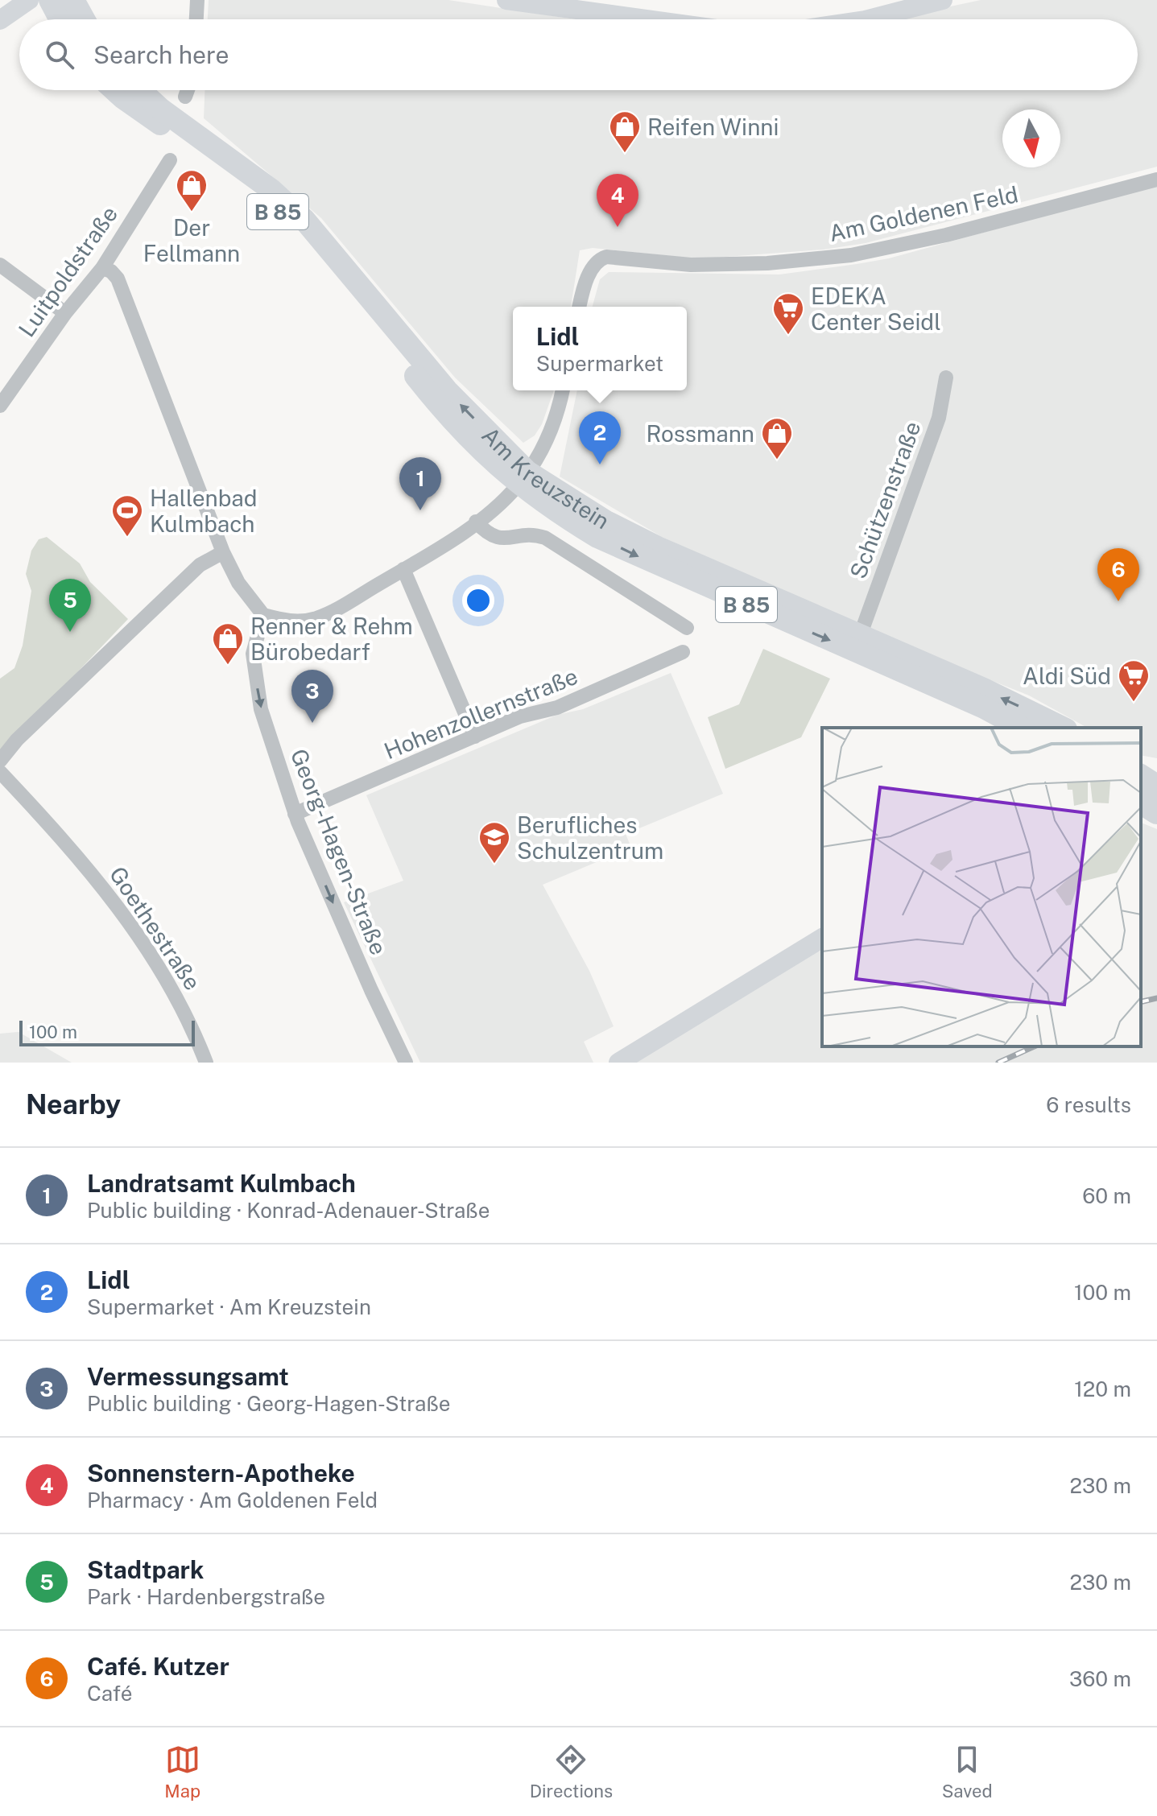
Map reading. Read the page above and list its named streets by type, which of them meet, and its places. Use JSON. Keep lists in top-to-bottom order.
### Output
{
  "streets": {
    "main road": ["B 85", "Am Kreuzstein"],
    "street": [
      "Am Goldenen Feld",
      "Luitpoldstraße",
      "Schützenstraße",
      "Hohenzollernstraße",
      "Georg-Hagen-Straße",
      "Goethestraße"
    ]
  },
  "crossings": [
    ["Am Kreuzstein", "Schützenstraße"],
    ["Hohenzollernstraße", "Georg-Hagen-Straße"]
  ],
  "one_way": ["Georg-Hagen-Straße"],
  "places": {
    "shop": [
      "Reifen Winni",
      "Der Fellmann",
      "Rossmann",
      "Renner & Rehm Bürobedarf"
    ],
    "supermarket": ["EDEKA Center Seidl", "Aldi Süd"],
    "sports": ["Hallenbad Kulmbach"],
    "school or university": ["Berufliches Schulzentrum"]
  },
  "scale_bar": "100 m",
  "north": "bottom",
  "page": {
    "search": "Search here",
    "pins": [
      "4",
      "2",
      "1",
      "6",
      "5",
      "3"
    ],
    "popup": ["Lidl", "Supermarket"],
    "scale": "100 m",
    "heading": ["Nearby", "6 results"],
    "list": [
      {
        "mark": "1",
        "name": "Landratsamt Kulmbach",
        "note": "Public building · Konrad-Adenauer-Straße",
        "value": "60 m"
      },
      {
        "mark": "2",
        "name": "Lidl",
        "note": "Supermarket · Am Kreuzstein",
        "value": "100 m"
      },
      {
        "mark": "3",
        "name": "Vermessungsamt",
        "note": "Public building · Georg-Hagen-Straße",
        "value": "120 m"
      },
      {
        "mark": "4",
        "name": "Sonnenstern-Apotheke",
        "note": "Pharmacy · Am Goldenen Feld",
        "value": "230 m"
      },
      {
        "mark": "5",
        "name": "Stadtpark",
        "note": "Park · Hardenbergstraße",
        "value": "230 m"
      },
      {
        "mark": "6",
        "name": "Café. Kutzer",
        "note": "Café",
        "value": "360 m"
      }
    ],
    "nav": ["Map", "Directions", "Saved"]
  }
}
